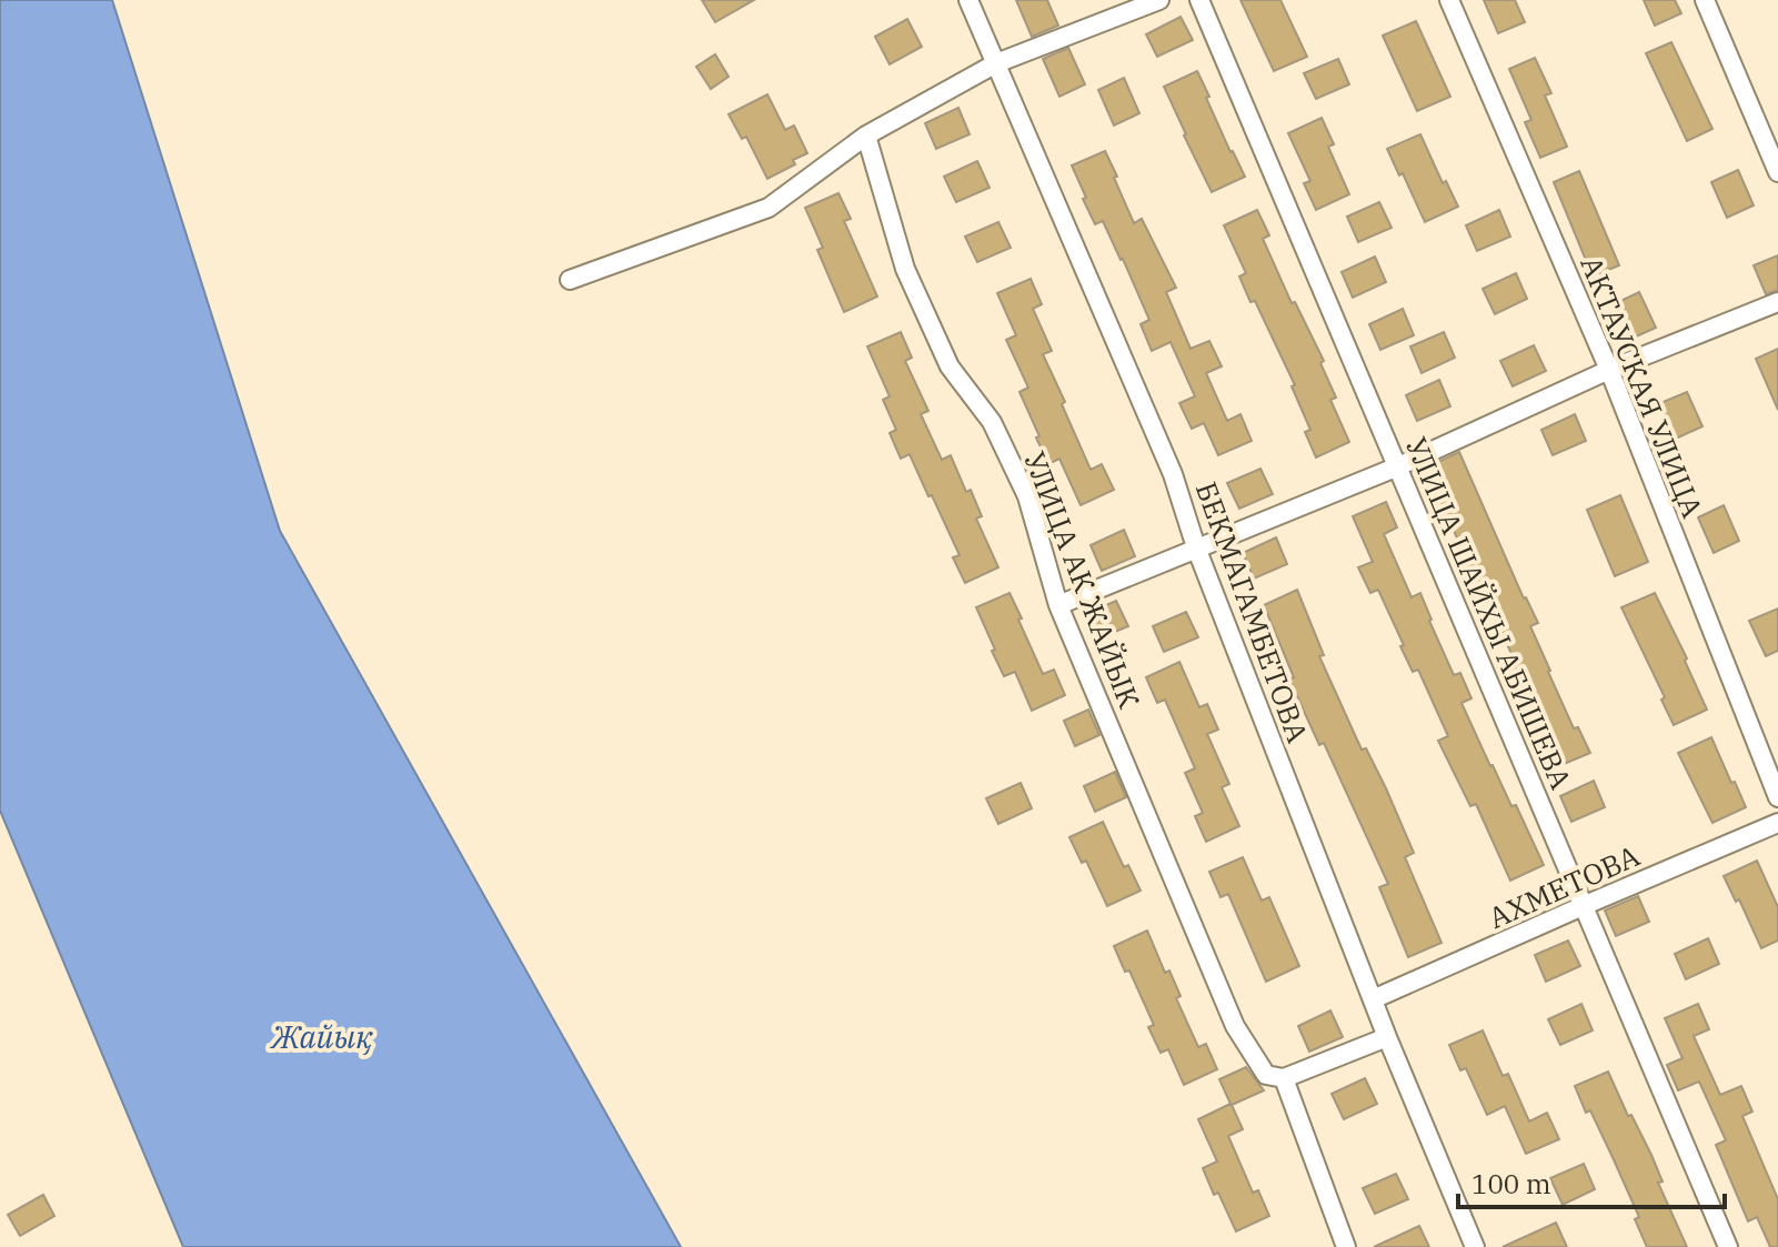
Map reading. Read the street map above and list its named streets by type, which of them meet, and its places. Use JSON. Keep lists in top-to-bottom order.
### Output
{
  "streets": {
    "street": [
      "АКТАУСКАЯ УЛИЦА",
      "УЛИЦА АК ЖАЙЫК",
      "БЕКМАГАМБЕТОВА",
      "УЛИЦА ШАЙХЫ АБИШЕВА",
      "АХМЕТОВА"
    ]
  },
  "crossings": [
    ["БЕКМАГАМБЕТОВА", "АХМЕТОВА"],
    ["УЛИЦА ШАЙХЫ АБИШЕВА", "АХМЕТОВА"]
  ],
  "water": ["Жайық"],
  "scale_bar": "100 m"
}
